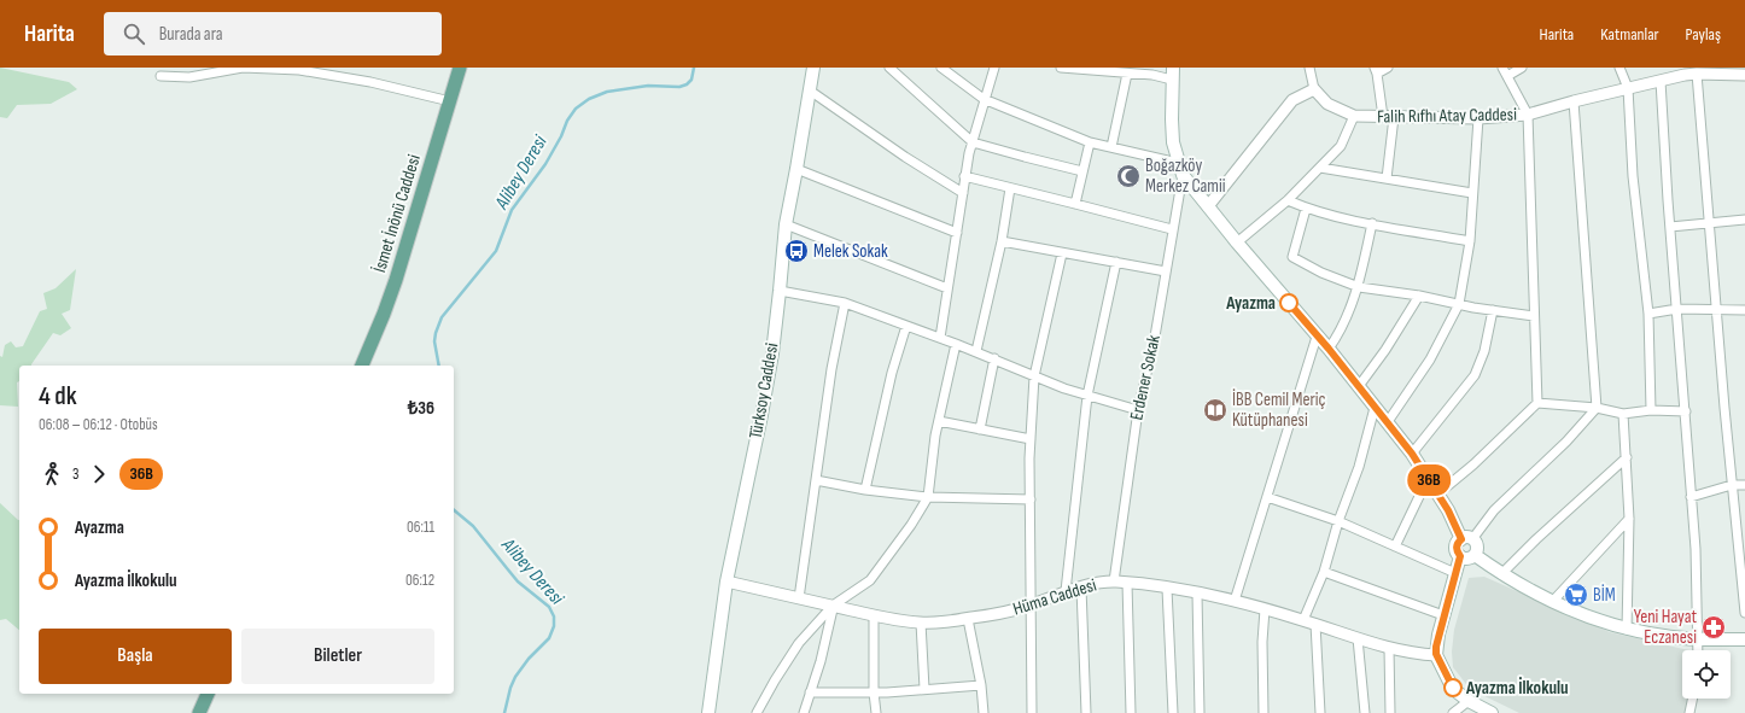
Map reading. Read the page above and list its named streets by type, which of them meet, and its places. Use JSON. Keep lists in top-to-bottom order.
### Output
{
  "streets": {
    "main road": ["İsmet İnönü Caddesi", "Türksoy Caddesi"],
    "street": ["Falih Rıfhı Atay Caddesi", "Erdener Sokak", "Hüma Caddesi"]
  },
  "crossings": [
    ["Erdener Sokak", "Hüma Caddesi"],
    ["Türksoy Caddesi", "Hüma Caddesi"]
  ],
  "water": ["Alibey Deresi"],
  "places": {
    "mosque": ["Boğazköy Merkez Camii"],
    "bus stop": ["Melek Sokak"],
    "other": ["Ayazma", "Ayazma İlkokulu"],
    "library": ["İBB Cemil Meriç Kütüphanesi"],
    "supermarket": ["BİM"],
    "pharmacy": ["Yeni Hayat Eczanesi"]
  },
  "lines": ["bus line 36B"],
  "page": {
    "header": "Harita",
    "search": "Burada ara",
    "nav": ["Harita", "Katmanlar", "Paylaş"],
    "on_map": "36B",
    "heading": ["4 dk", "06:08 – 06:12 · Otobüs", "₺36"],
    "legs": ["3", "36B"],
    "list": [
      {
        "name": "Ayazma",
        "value": "06:11"
      },
      {
        "name": "Ayazma İlkokulu",
        "value": "06:12"
      }
    ],
    "buttons": ["Başla", "Biletler"]
  }
}
